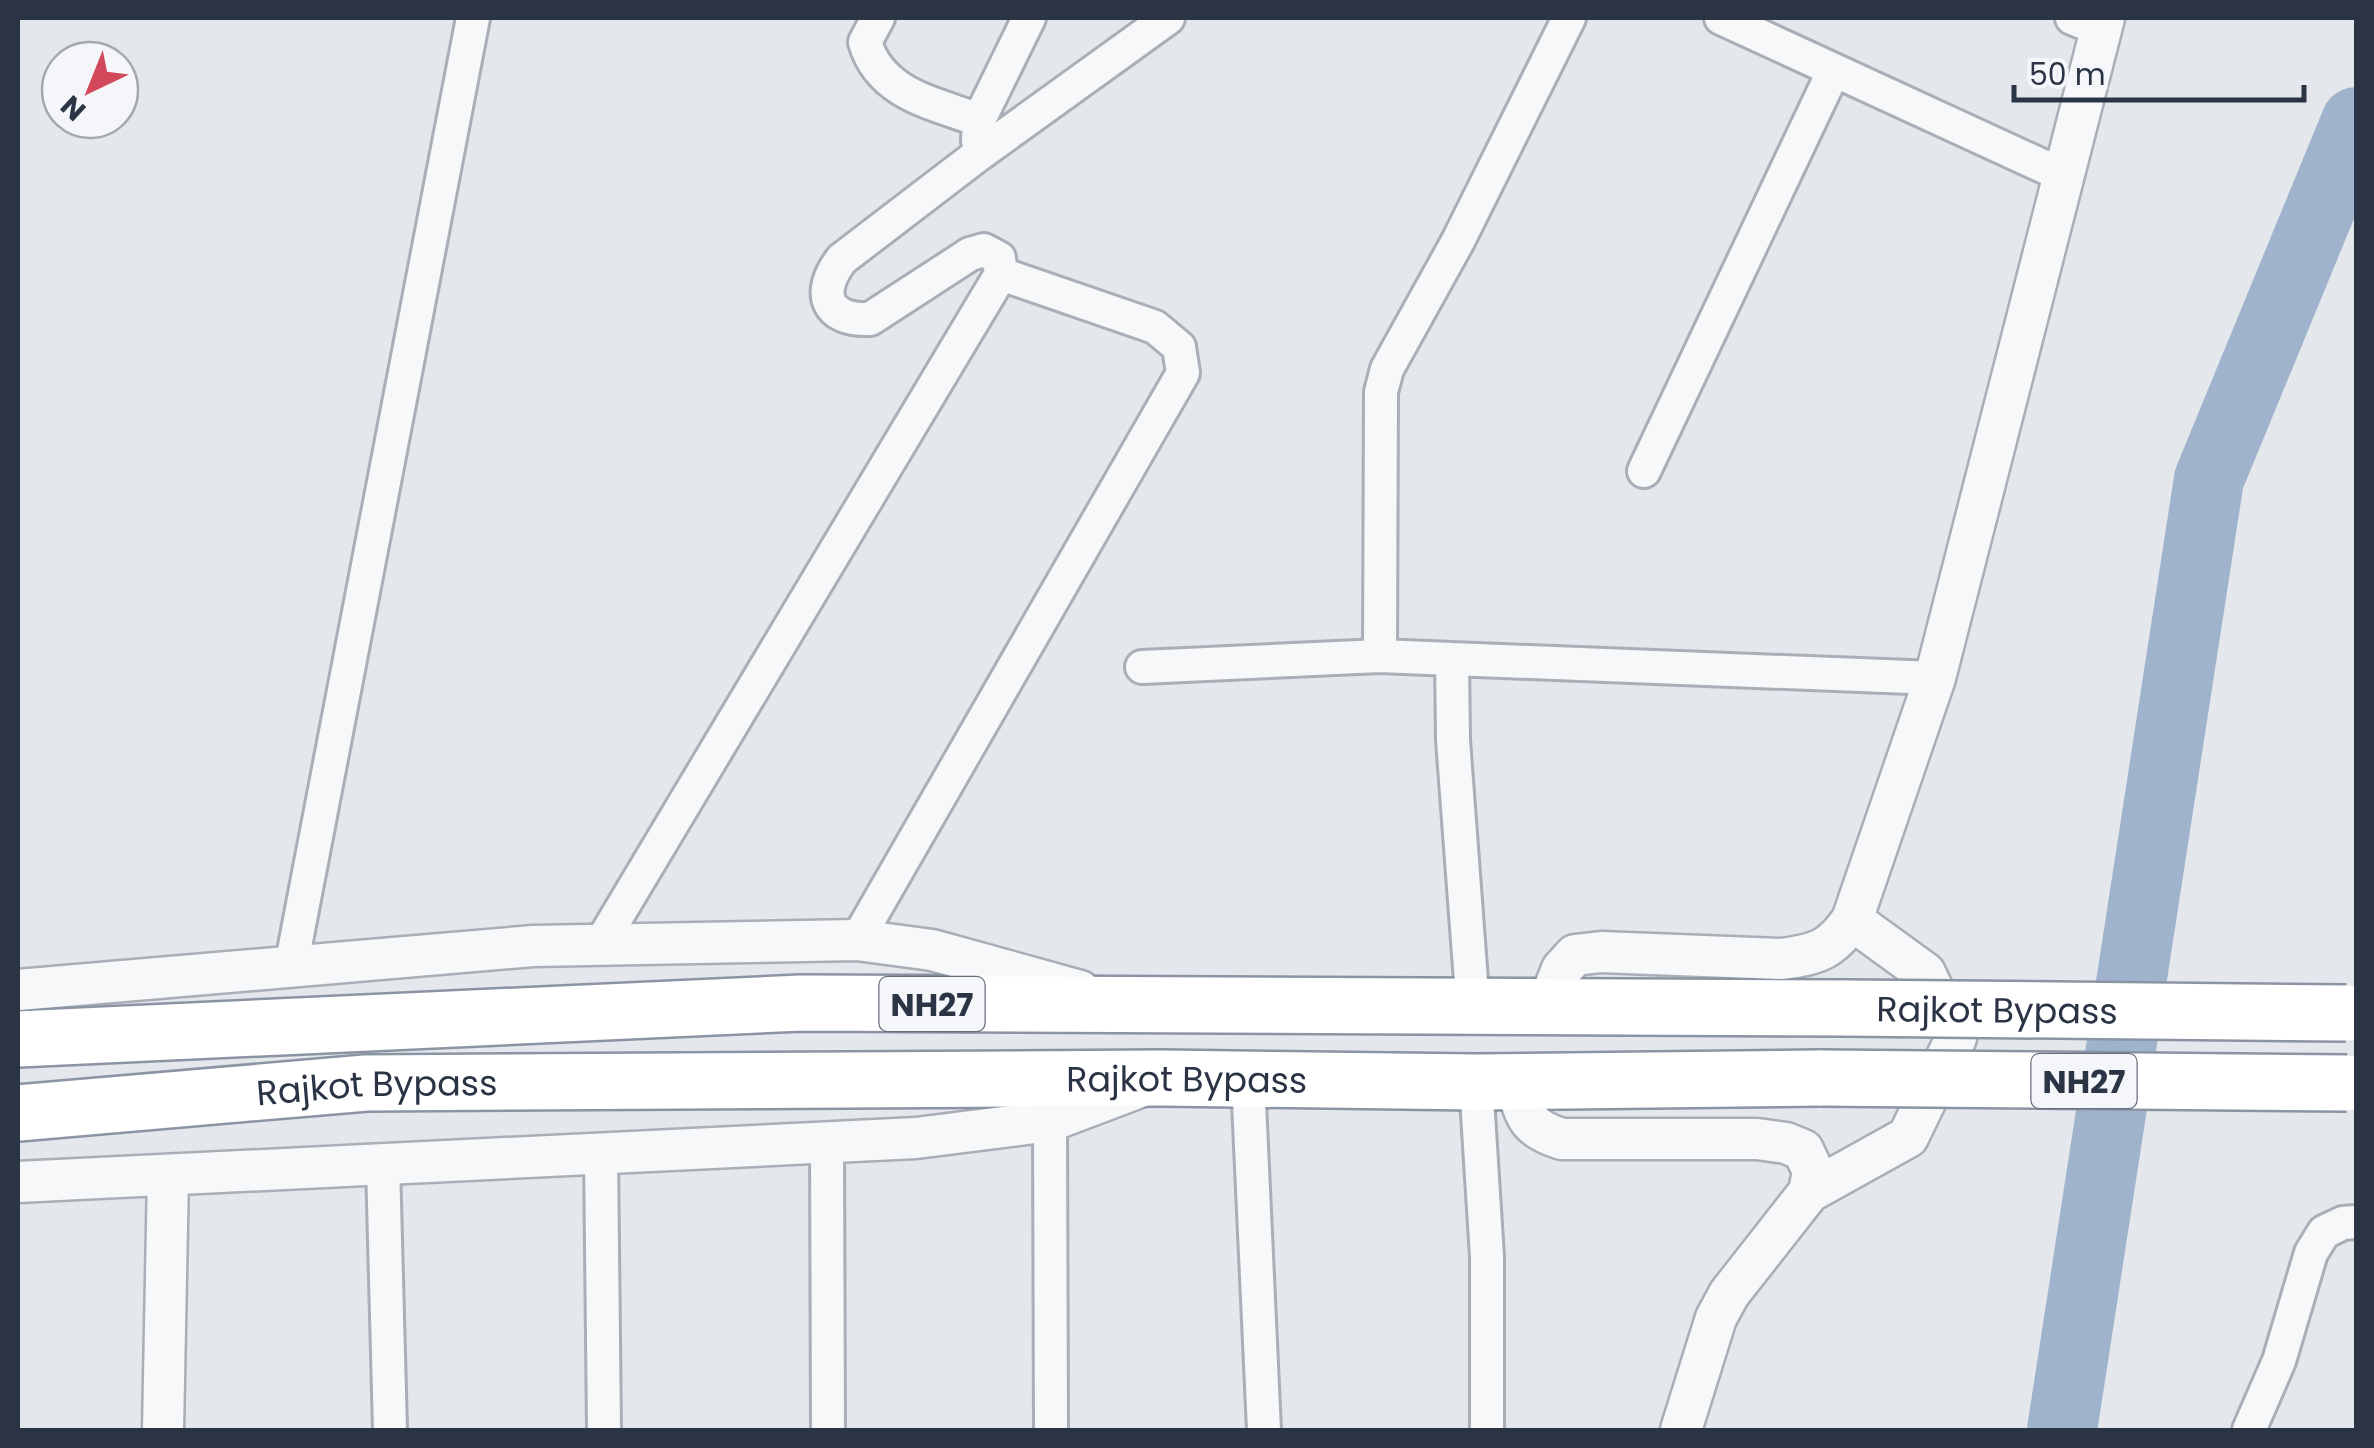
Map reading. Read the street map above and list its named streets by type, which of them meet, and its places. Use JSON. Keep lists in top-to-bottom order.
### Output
{
  "streets": {
    "highway": ["NH27", "Rajkot Bypass"]
  },
  "scale_bar": "50 m",
  "north": "bottom left"
}
